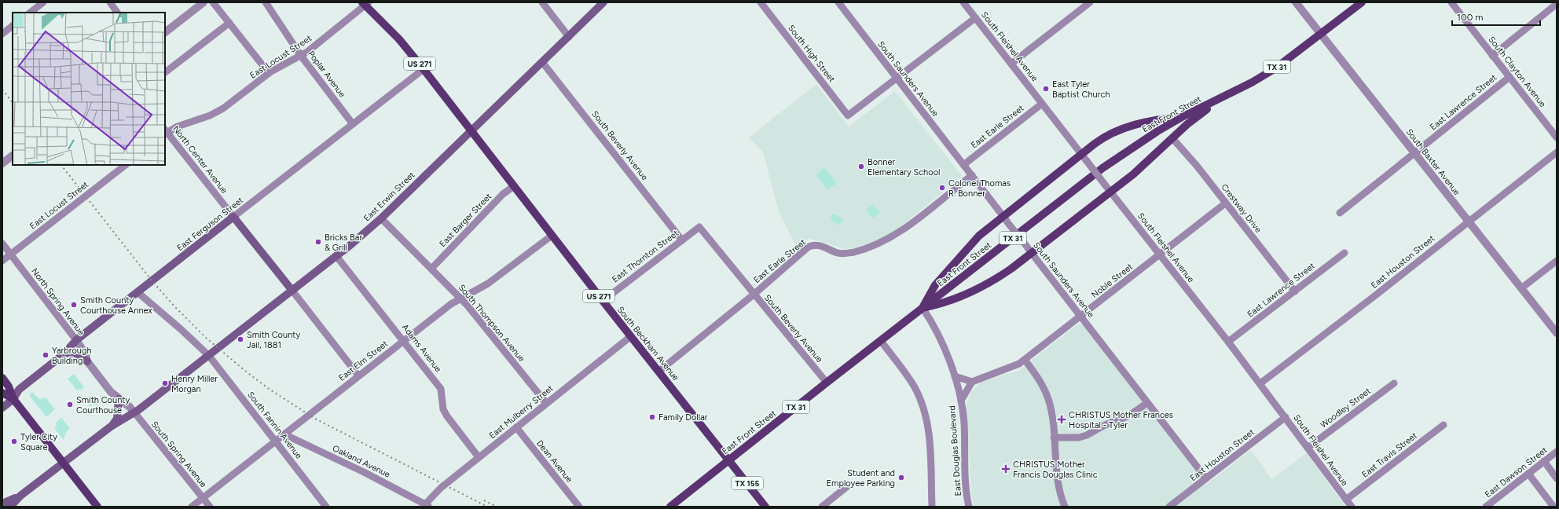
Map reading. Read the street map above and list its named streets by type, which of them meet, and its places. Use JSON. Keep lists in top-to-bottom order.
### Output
{
  "streets": {
    "main road": [
      "US 271",
      "TX 31",
      "East Front Street",
      "North Center Avenue",
      "East Erwin Street",
      "East Ferguson Street",
      "South Beckham Avenue",
      "TX 155"
    ],
    "street": [
      "South Fleishel Avenue",
      "South High Street",
      "East Locust Street",
      "South Clayton Avenue",
      "Poplar Avenue",
      "South Saunders Avenue",
      "East Lawrence Street",
      "East Earle Street",
      "South Beverly Avenue",
      "South Baxter Avenue",
      "Crestway Drive",
      "East Barger Street",
      "East Thornton Street",
      "East Houston Street",
      "Noble Street",
      "North Spring Avenue",
      "South Thompson Avenue",
      "Adams Avenue",
      "East Elm Street",
      "Woodley Street",
      "East Mulberry Street",
      "South Fannin Avenue",
      "East Douglas Boulevard",
      "South Spring Avenue",
      "East Travis Street",
      "Oakland Avenue",
      "Dean Avenue",
      "East Dawson Street"
    ]
  },
  "crossings": [
    ["South Fleishel Avenue", "East Lawrence Street"],
    ["South Fleishel Avenue", "East Earle Street"],
    ["South Fleishel Avenue", "East Houston Street"],
    ["South Fleishel Avenue", "Noble Street"],
    ["South Fleishel Avenue", "Woodley Street"],
    ["South Fleishel Avenue", "East Travis Street"],
    ["South High Street", "South Saunders Avenue"],
    ["East Locust Street", "US 271"],
    ["East Locust Street", "Poplar Avenue"],
    ["East Locust Street", "North Center Avenue"],
    ["East Locust Street", "North Spring Avenue"],
    ["US 271", "East Erwin Street"],
    ["US 271", "East Ferguson Street"],
    ["US 271", "South Beckham Avenue"],
    ["South Clayton Avenue", "East Lawrence Street"],
    ["Poplar Avenue", "East Ferguson Street"],
    ["South Saunders Avenue", "East Earle Street"],
    ["South Saunders Avenue", "East Houston Street"],
    ["South Saunders Avenue", "Noble Street"],
    ["East Lawrence Street", "South Baxter Avenue"],
    ["East Lawrence Street", "Crestway Drive"],
    ["East Front Street", "South Beverly Avenue"],
    ["East Front Street", "South Baxter Avenue"],
    ["East Front Street", "South Beckham Avenue"],
    ["East Front Street", "East Douglas Boulevard"],
    ["East Earle Street", "South Beverly Avenue"],
    ["East Earle Street", "South Beckham Avenue"],
    ["South Beverly Avenue", "East Erwin Street"],
    ["South Beverly Avenue", "East Thornton Street"],
    ["North Center Avenue", "East Erwin Street"],
    ["North Center Avenue", "East Ferguson Street"],
    ["South Baxter Avenue", "East Houston Street"],
    ["East Erwin Street", "East Ferguson Street"],
    ["East Erwin Street", "North Spring Avenue"],
    ["East Erwin Street", "South Thompson Avenue"],
    ["East Erwin Street", "South Beckham Avenue"],
    ["East Erwin Street", "Adams Avenue"],
    ["East Erwin Street", "South Fannin Avenue"],
    ["East Erwin Street", "South Spring Avenue"],
    ["Crestway Drive", "Noble Street"],
    ["East Barger Street", "South Thompson Avenue"],
    ["East Barger Street", "South Beckham Avenue"],
    ["East Ferguson Street", "North Spring Avenue"],
    ["East Ferguson Street", "South Fannin Avenue"],
    ["East Thornton Street", "South Beckham Avenue"],
    ["North Spring Avenue", "South Spring Avenue"],
    ["South Thompson Avenue", "East Elm Street"],
    ["South Thompson Avenue", "East Mulberry Street"],
    ["South Beckham Avenue", "East Elm Street"],
    ["South Beckham Avenue", "East Mulberry Street"],
    ["Adams Avenue", "East Elm Street"],
    ["Adams Avenue", "East Mulberry Street"],
    ["East Elm Street", "South Fannin Avenue"],
    ["East Elm Street", "South Spring Avenue"],
    ["East Elm Street", "Oakland Avenue"],
    ["East Mulberry Street", "Oakland Avenue"],
    ["East Mulberry Street", "Dean Avenue"]
  ],
  "places": {
    "other": [
      "East Tyler Baptist Church",
      "Bonner Elementary School",
      "Colonel Thomas R. Bonner",
      "Bricks Bar & Grill",
      "Smith County Courthouse Annex",
      "Smith County Jail, 1881",
      "Yarbrough Building",
      "Henry Miller Morgan",
      "Smith County Courthouse",
      "Family Dollar",
      "Tyler City Square",
      "Student and Employee Parking"
    ],
    "health": ["CHRISTUS Mother Frances Hospital - Tyler", "CHRISTUS Mother Francis Douglas Clinic"]
  },
  "scale_bar": "100 m"
}
